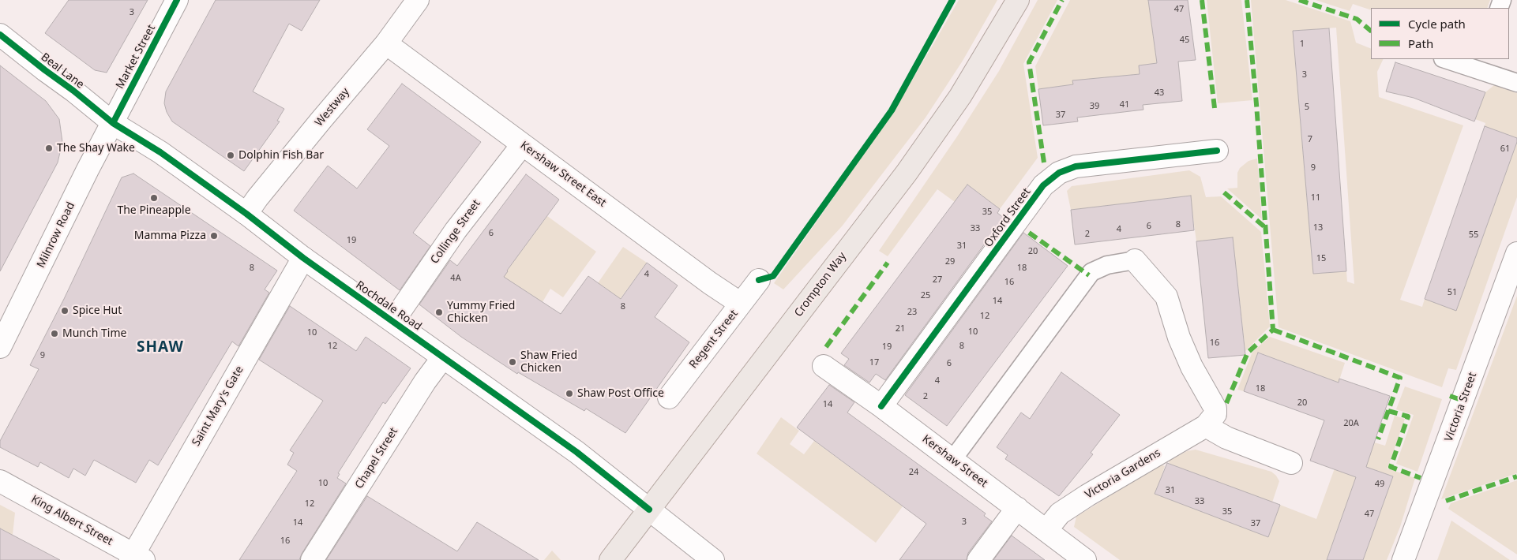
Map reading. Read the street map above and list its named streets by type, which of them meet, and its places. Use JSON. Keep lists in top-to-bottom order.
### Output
{
  "streets": {
    "main road": ["Crompton Way"],
    "street": [
      "Market Street",
      "Beal Lane",
      "Westway",
      "Kershaw Street East",
      "Oxford Street",
      "Collinge Street",
      "Milnrow Road",
      "Rochdale Road",
      "Regent Street",
      "Saint Mary's Gate",
      "Victoria Street",
      "Chapel Street",
      "Kershaw Street",
      "Victoria Gardens",
      "King Albert Street"
    ]
  },
  "crossings": [
    ["Market Street", "Beal Lane"],
    ["Market Street", "Milnrow Road"],
    ["Market Street", "Rochdale Road"],
    ["Beal Lane", "Milnrow Road"],
    ["Beal Lane", "Rochdale Road"],
    ["Westway", "Kershaw Street East"],
    ["Westway", "Rochdale Road"],
    ["Kershaw Street East", "Collinge Street"],
    ["Kershaw Street East", "Regent Street"],
    ["Oxford Street", "Kershaw Street"],
    ["Collinge Street", "Rochdale Road"],
    ["Milnrow Road", "Rochdale Road"],
    ["Crompton Way", "Rochdale Road"],
    ["Rochdale Road", "Saint Mary's Gate"],
    ["Rochdale Road", "Chapel Street"],
    ["Saint Mary's Gate", "King Albert Street"],
    ["Kershaw Street", "Victoria Gardens"]
  ],
  "districts": ["SHAW"],
  "places": [
    "The Shay Wake",
    "Dolphin Fish Bar",
    "The Pineapple",
    "Mamma Pizza",
    "Spice Hut",
    "Yummy Fried Chicken",
    "Munch Time",
    "Shaw Fried Chicken",
    "Shaw Post Office"
  ],
  "house_numbers": [
    "47",
    "3",
    "45",
    "1",
    "3",
    "43",
    "41",
    "39",
    "5",
    "37",
    "7",
    "61",
    "9",
    "11",
    "35",
    "8",
    "6",
    "13",
    "33",
    "4",
    "6",
    "2",
    "55",
    "19",
    "31",
    "20",
    "15",
    "29",
    "8",
    "18",
    "4",
    "4A",
    "27",
    "16",
    "51",
    "25",
    "14",
    "8",
    "23",
    "12",
    "21",
    "10",
    "10",
    "16",
    "12",
    "8",
    "19",
    "9",
    "17",
    "6",
    "4",
    "18",
    "2",
    "20",
    "14",
    "20A",
    "24",
    "10",
    "49",
    "31",
    "33",
    "12",
    "35",
    "47",
    "3",
    "14",
    "37",
    "16"
  ],
  "legend": ["Cycle path", "Path"]
}
